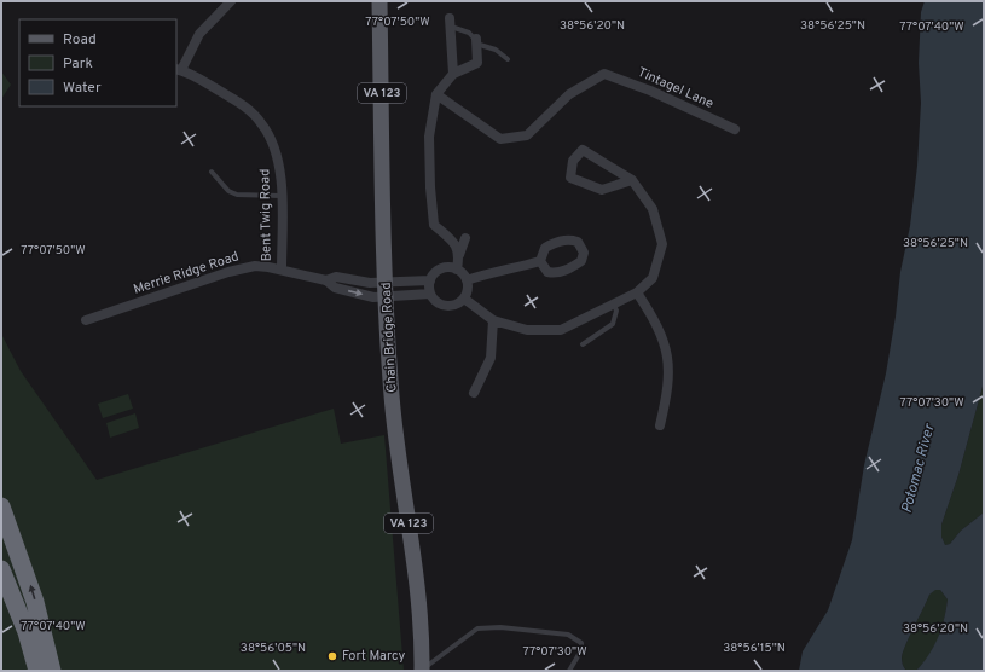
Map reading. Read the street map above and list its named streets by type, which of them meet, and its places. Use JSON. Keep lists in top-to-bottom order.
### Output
{
  "streets": {
    "main road": ["VA 123", "Chain Bridge Road"],
    "street": ["Tintagel Lane", "Bent Twig Road", "Merrie Ridge Road"]
  },
  "crossings": [
    ["Bent Twig Road", "Merrie Ridge Road"],
    ["Merrie Ridge Road", "Chain Bridge Road"]
  ],
  "water": ["Potomac River"],
  "places": ["Fort Marcy"],
  "legend": ["Road", "Park", "Water"],
  "coordinates": [
    "77°07'50\"W",
    "38°56'20\"N",
    "38°56'25\"N",
    "77°07'40\"W",
    "77°07'30\"W",
    "38°56'05\"N",
    "38°56'15\"N"
  ]
}
